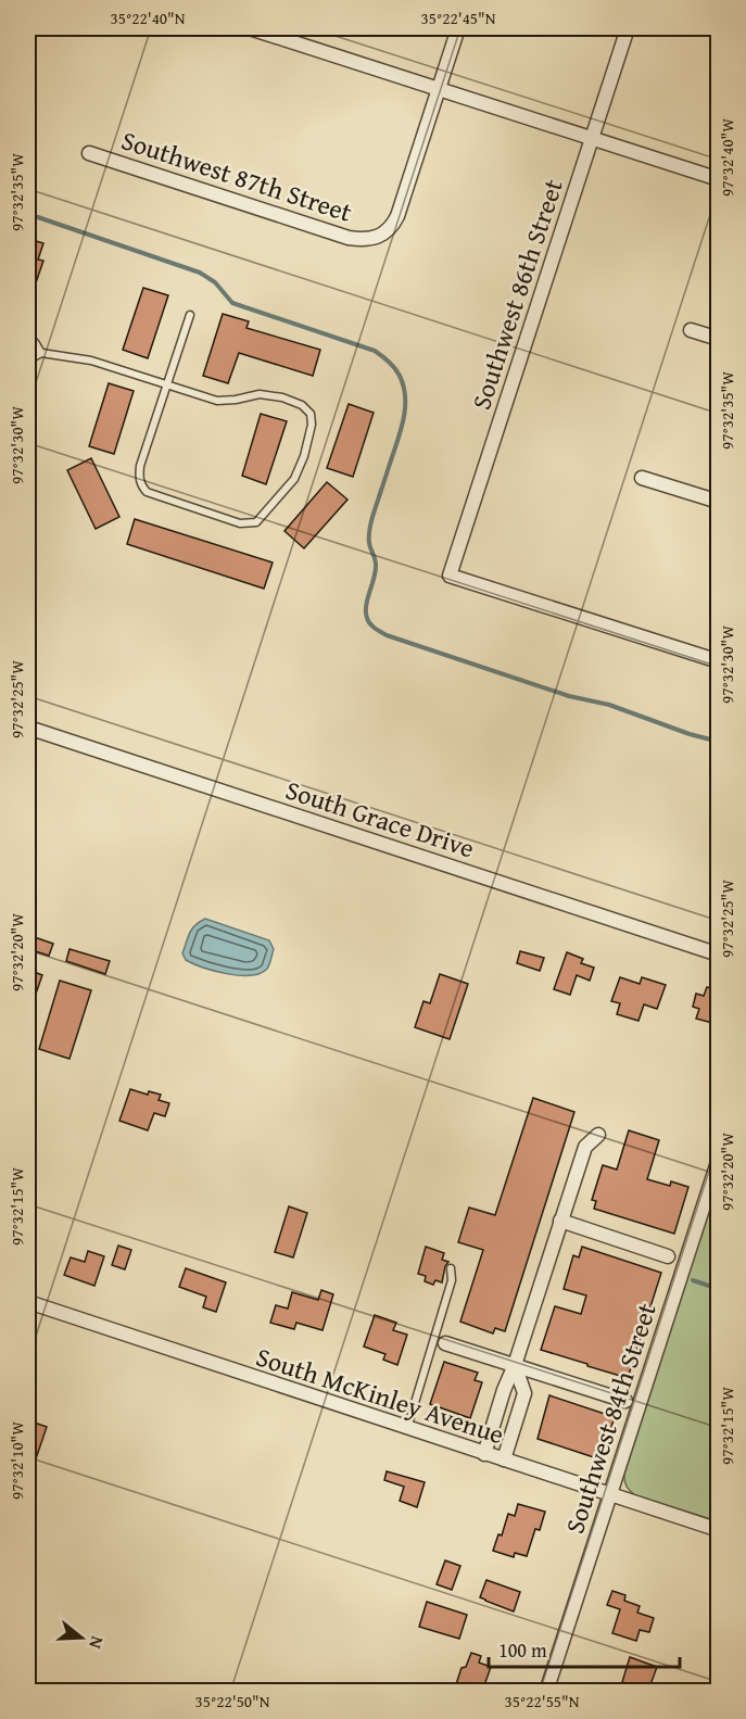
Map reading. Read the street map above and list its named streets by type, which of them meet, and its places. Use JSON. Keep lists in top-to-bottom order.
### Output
{
  "streets": {
    "street": [
      "Southwest 87th Street",
      "Southwest 86th Street",
      "South Grace Drive",
      "South McKinley Avenue",
      "Southwest 84th Street"
    ]
  },
  "crossings": [
    ["South McKinley Avenue", "Southwest 84th Street"]
  ],
  "scale_bar": "100 m",
  "north": "right",
  "coordinates": [
    "35°22'40\"N",
    "35°22'45\"N",
    "97°32'40\"W",
    "97°32'35\"W",
    "97°32'30\"W",
    "97°32'25\"W",
    "97°32'20\"W",
    "97°32'15\"W",
    "97°32'10\"W",
    "35°22'50\"N",
    "35°22'55\"N"
  ]
}
